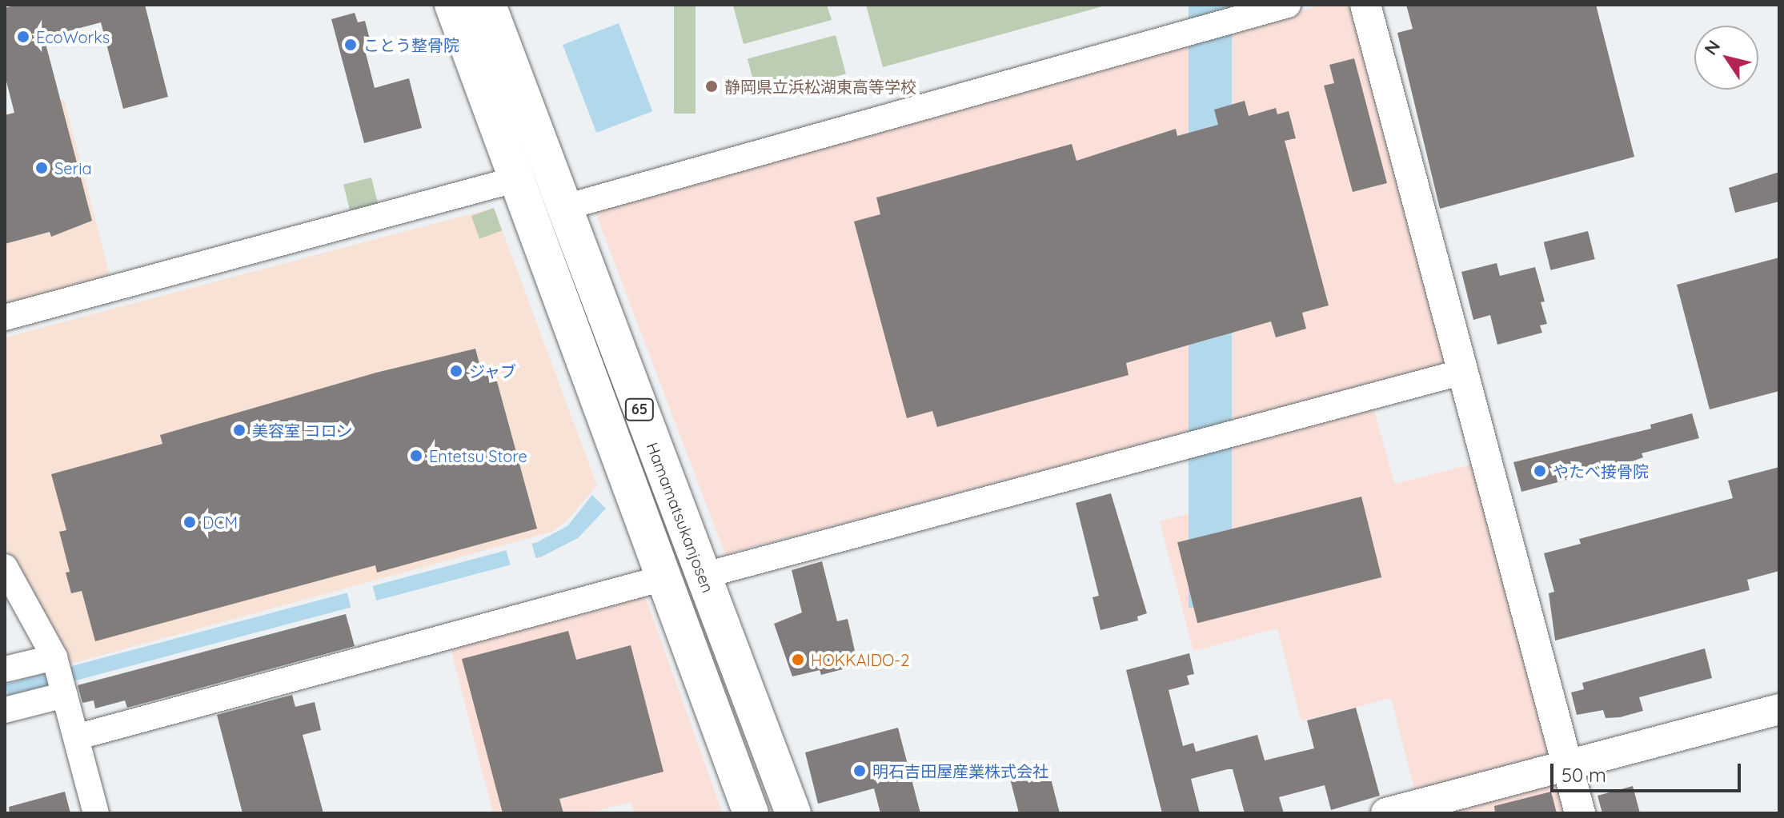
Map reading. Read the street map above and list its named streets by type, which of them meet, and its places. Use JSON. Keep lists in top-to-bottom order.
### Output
{
  "streets": {
    "main road": ["65", "Hamamatsukanjosen"]
  },
  "places": [
    "EcoWorks",
    "ことう整骨院",
    "静岡県立浜松湖東高等学校",
    "Seria",
    "ジャブ",
    "美容室 コロン",
    "Entetsu Store",
    "やたべ接骨院",
    "DCM",
    "HOKKAIDO-2",
    "明石吉田屋産業株式会社"
  ],
  "scale_bar": "50 m",
  "north": "top left"
}
